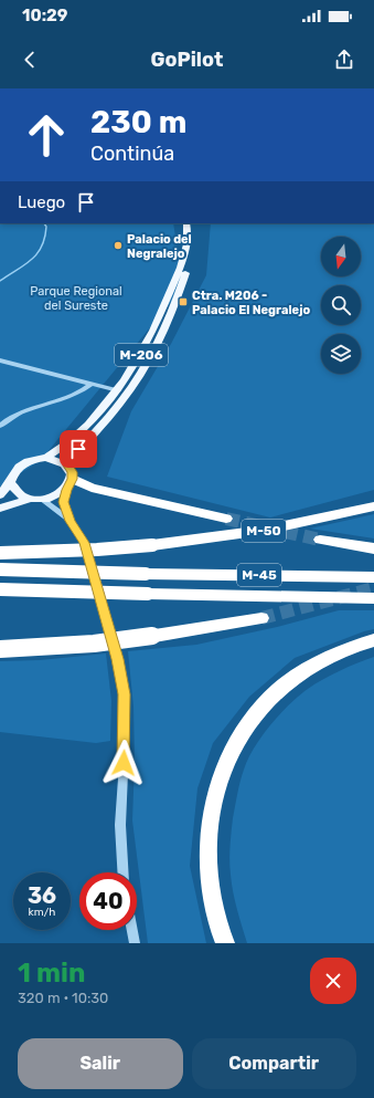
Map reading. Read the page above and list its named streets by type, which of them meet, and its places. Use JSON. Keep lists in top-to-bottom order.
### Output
{
  "streets": {
    "highway": ["M-50", "M-45"],
    "main road": ["M-206"]
  },
  "parks": ["Parque Regional del Sureste"],
  "places": {
    "other": ["Palacio del Negralejo"],
    "transit": ["Ctra. M206 - Palacio El Negralejo"]
  },
  "north": "bottom",
  "page": {
    "status": "10:29",
    "header": "GoPilot",
    "turn": ["230 m", "Continúa"],
    "then": "Luego",
    "speed": "36 km/h",
    "limit": "40",
    "heading": ["1 min", "320 m · 10:30"],
    "buttons": ["Salir", "Compartir"]
  }
}
